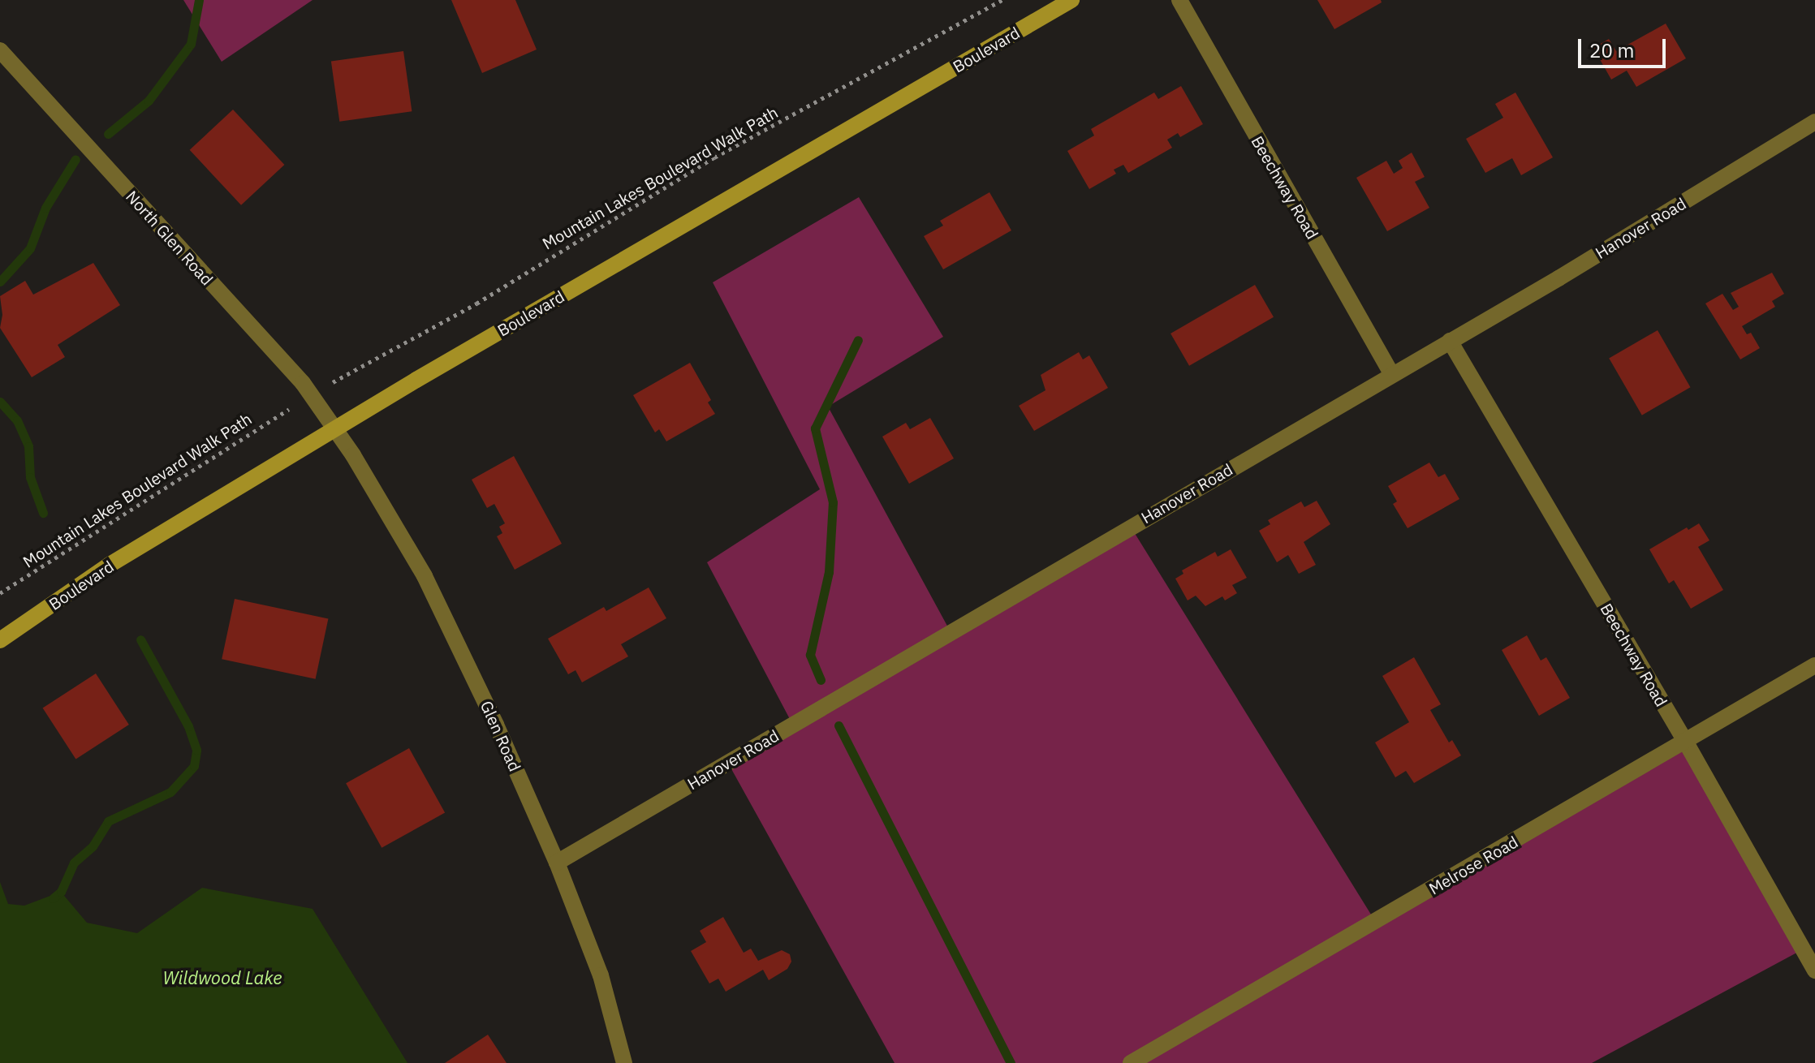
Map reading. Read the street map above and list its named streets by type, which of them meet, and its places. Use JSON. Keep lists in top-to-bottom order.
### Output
{
  "streets": {
    "main road": ["Boulevard"],
    "street": [
      "Beechway Road",
      "Hanover Road",
      "North Glen Road",
      "Glen Road",
      "Melrose Road"
    ],
    "path": ["Mountain Lakes Boulevard Walk Path"]
  },
  "crossings": [
    ["Boulevard", "North Glen Road"],
    ["Boulevard", "Glen Road"],
    ["Beechway Road", "Hanover Road"],
    ["Beechway Road", "Melrose Road"],
    ["Hanover Road", "Glen Road"],
    ["North Glen Road", "Glen Road"]
  ],
  "water": ["Wildwood Lake"],
  "scale_bar": "20 m"
}
